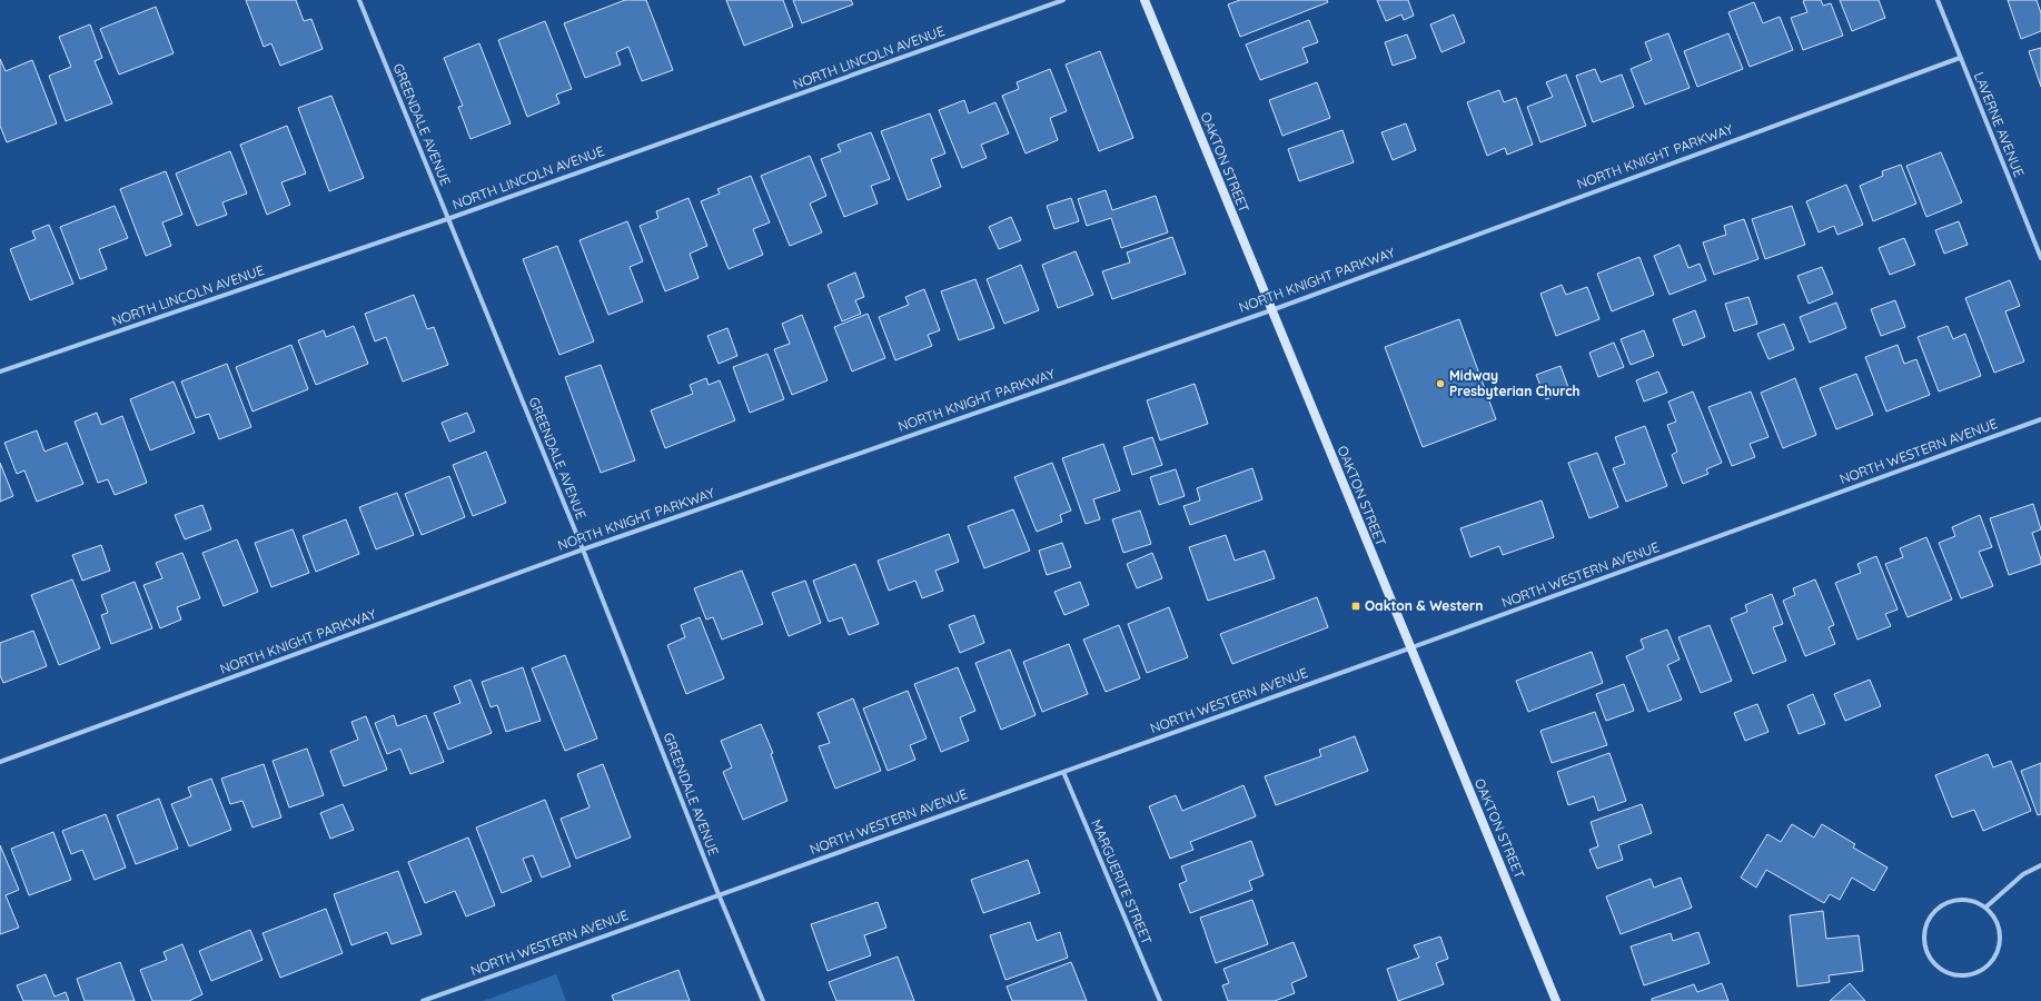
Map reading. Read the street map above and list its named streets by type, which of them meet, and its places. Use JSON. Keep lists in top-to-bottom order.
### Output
{
  "streets": {
    "main road": ["OAKTON STREET"],
    "street": [
      "NORTH LINCOLN AVENUE",
      "GREENDALE AVENUE",
      "LAVERNE AVENUE",
      "NORTH KNIGHT PARKWAY",
      "NORTH WESTERN AVENUE",
      "MARGUERITE STREET"
    ]
  },
  "crossings": [
    ["NORTH LINCOLN AVENUE", "GREENDALE AVENUE"],
    ["GREENDALE AVENUE", "NORTH KNIGHT PARKWAY"],
    ["GREENDALE AVENUE", "NORTH WESTERN AVENUE"],
    ["LAVERNE AVENUE", "NORTH KNIGHT PARKWAY"],
    ["NORTH KNIGHT PARKWAY", "OAKTON STREET"],
    ["OAKTON STREET", "NORTH WESTERN AVENUE"],
    ["NORTH WESTERN AVENUE", "MARGUERITE STREET"]
  ],
  "places": {
    "other": ["Midway Presbyterian Church"],
    "transit": ["Oakton & Western"]
  }
}
